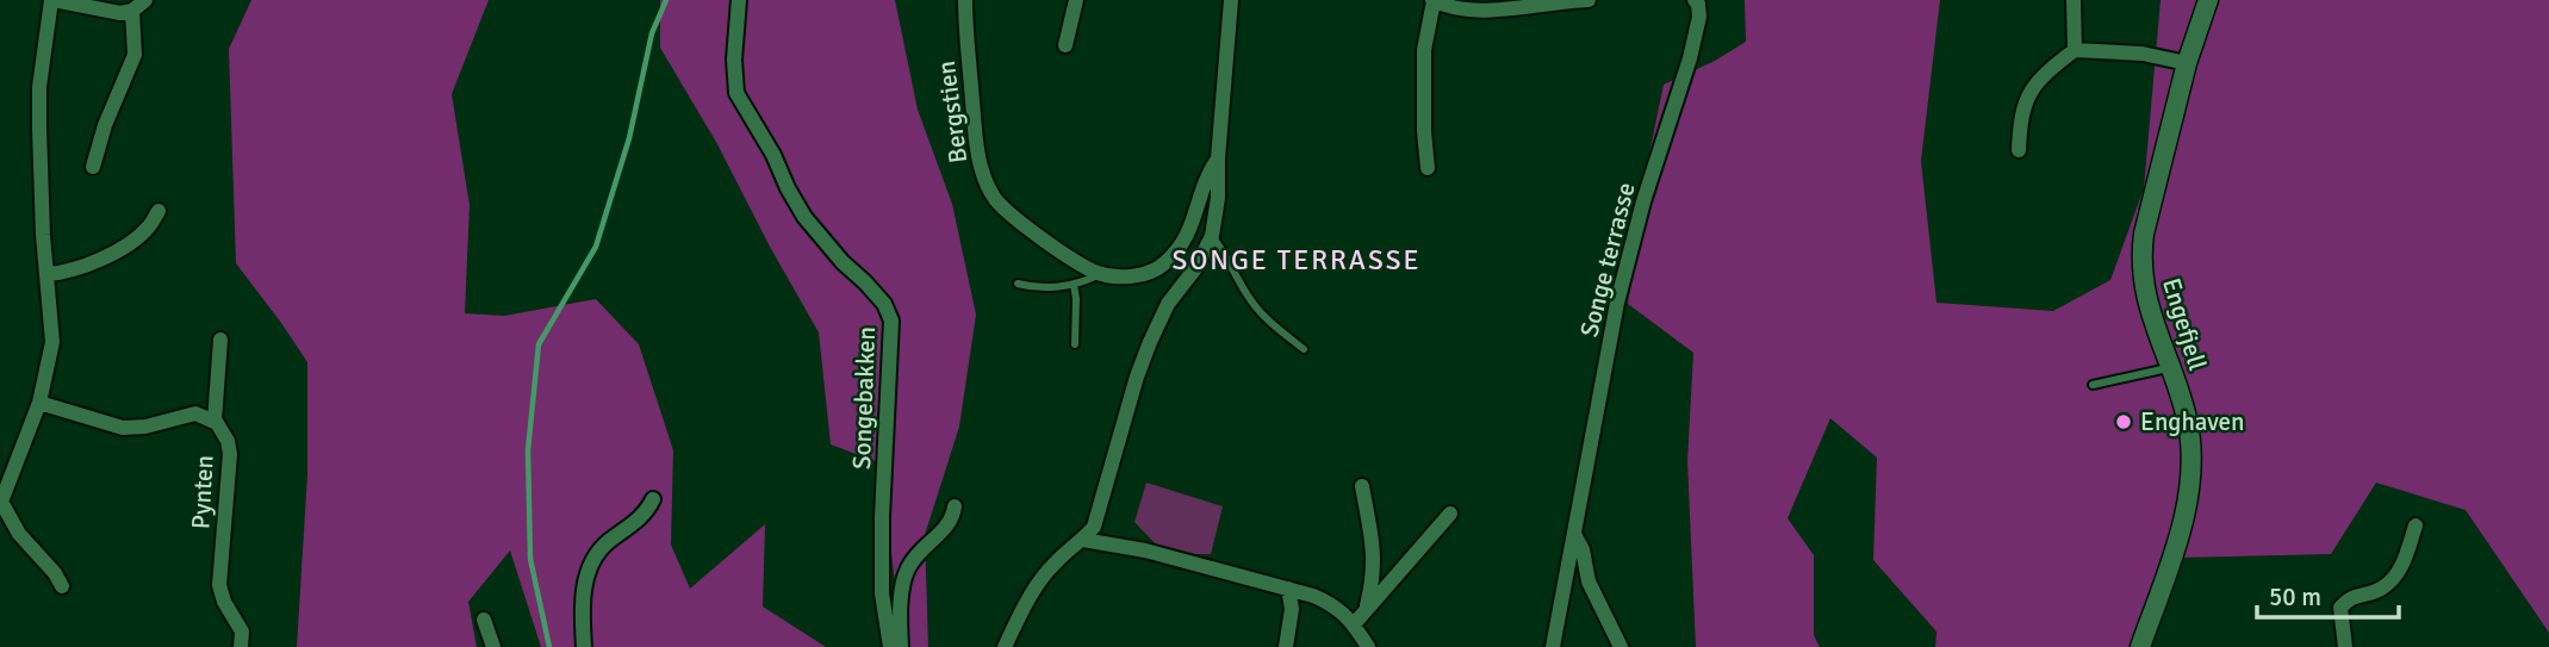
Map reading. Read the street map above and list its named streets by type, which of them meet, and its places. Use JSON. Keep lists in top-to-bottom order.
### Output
{
  "streets": {
    "street": [
      "Bergstien",
      "Songe terrasse",
      "Engefjell",
      "Songebakken",
      "Pynten"
    ]
  },
  "districts": ["SONGE TERRASSE"],
  "places": ["Enghaven"],
  "scale_bar": "50 m"
}
